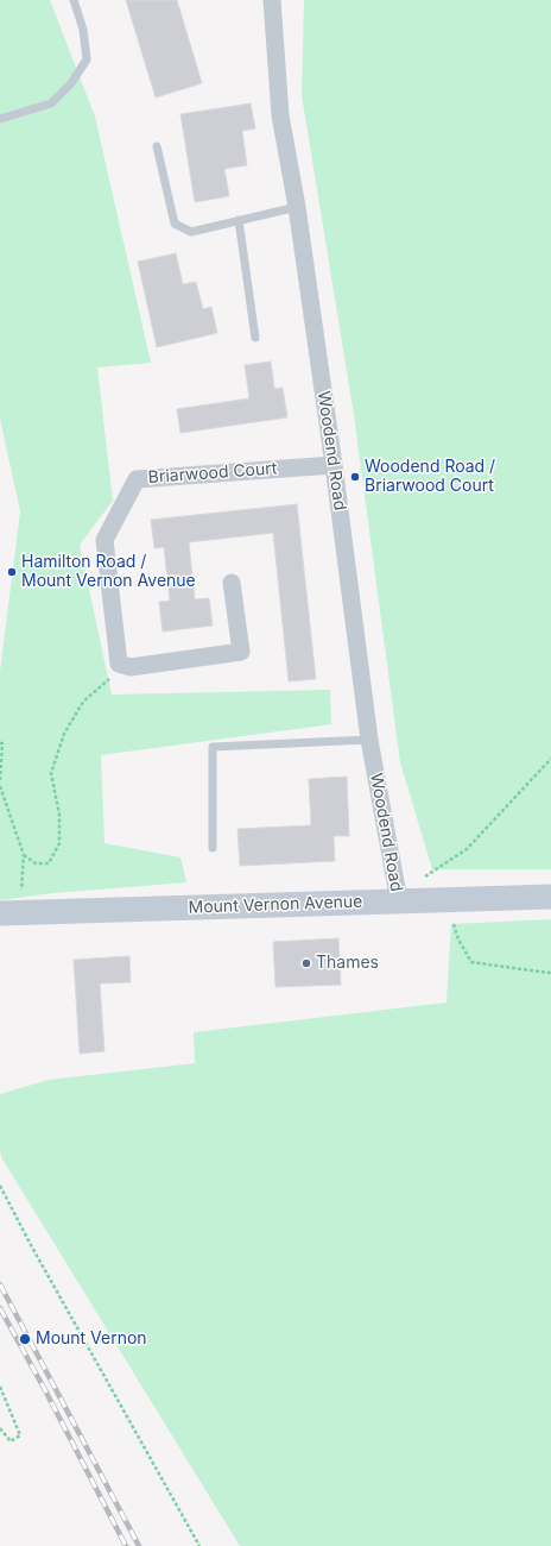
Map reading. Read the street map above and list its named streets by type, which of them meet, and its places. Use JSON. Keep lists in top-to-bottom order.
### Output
{
  "streets": {
    "main road": ["Mount Vernon Avenue"],
    "street": ["Woodend Road", "Briarwood Court"]
  },
  "crossings": [
    ["Woodend Road", "Briarwood Court"],
    ["Woodend Road", "Mount Vernon Avenue"]
  ],
  "places": [
    "Woodend Road / Briarwood Court",
    "Hamilton Road / Mount Vernon Avenue",
    "Thames",
    "Mount Vernon"
  ]
}
